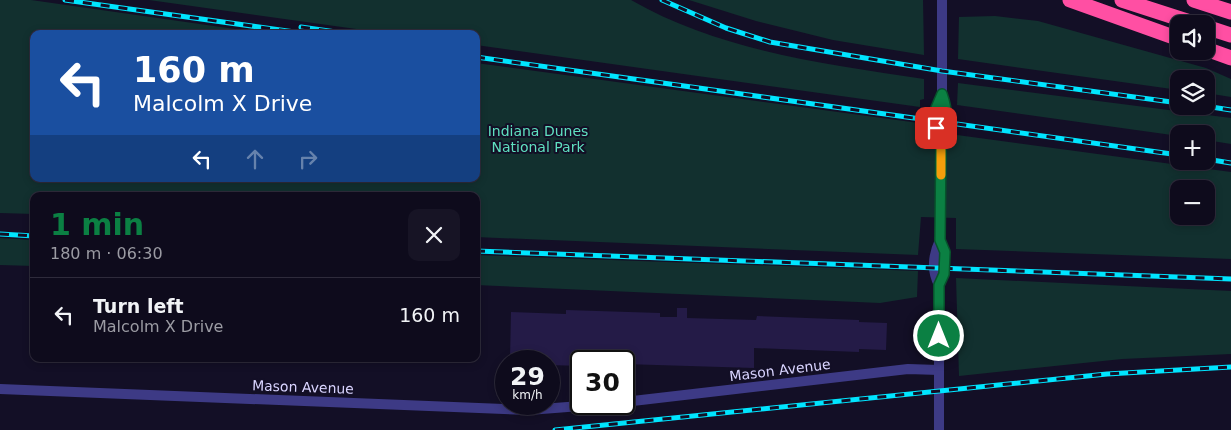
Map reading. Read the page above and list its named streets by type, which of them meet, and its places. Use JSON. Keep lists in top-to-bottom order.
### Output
{
  "streets": {
    "street": ["Mason Avenue"]
  },
  "parks": ["Indiana Dunes National Park"],
  "page": {
    "map_buttons": ["+", "−"],
    "turn": ["160 m", "Malcolm X Drive"],
    "heading": ["1 min", "180 m · 06:30"],
    "list": [
      {
        "name": "Turn left",
        "note": "Malcolm X Drive",
        "value": "160 m"
      }
    ],
    "speed": "29 km/h",
    "limit": "30"
  }
}
